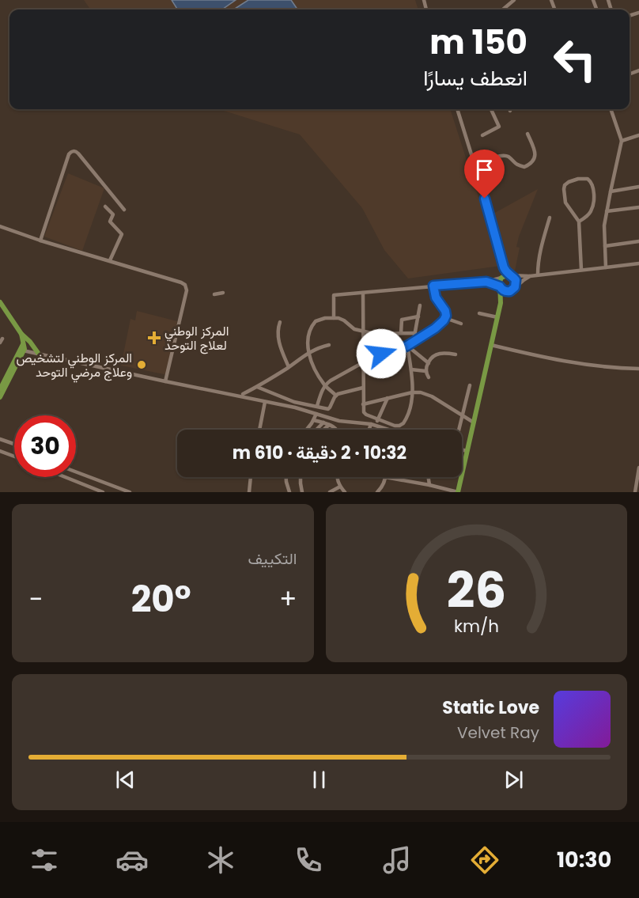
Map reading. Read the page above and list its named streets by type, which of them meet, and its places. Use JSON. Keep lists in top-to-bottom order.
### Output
{
  "places": {
    "health": ["المركز الوطني لعلاج التوحد"],
    "other": ["المركز الوطني لتشخيص وعلاج مرضي التوحد"]
  },
  "page": {
    "turn": ["150 m", "انعطف يسارًا"],
    "limit": "30",
    "trip": "10:32 · 2 دقيقة · 610 m",
    "tile": "التكييف",
    "heat": ["−", "20°", "+"],
    "song": ["Static Love", "Velvet Ray"],
    "tabs": "10:30",
    "gauge": ["26", "km/h"]
  }
}
